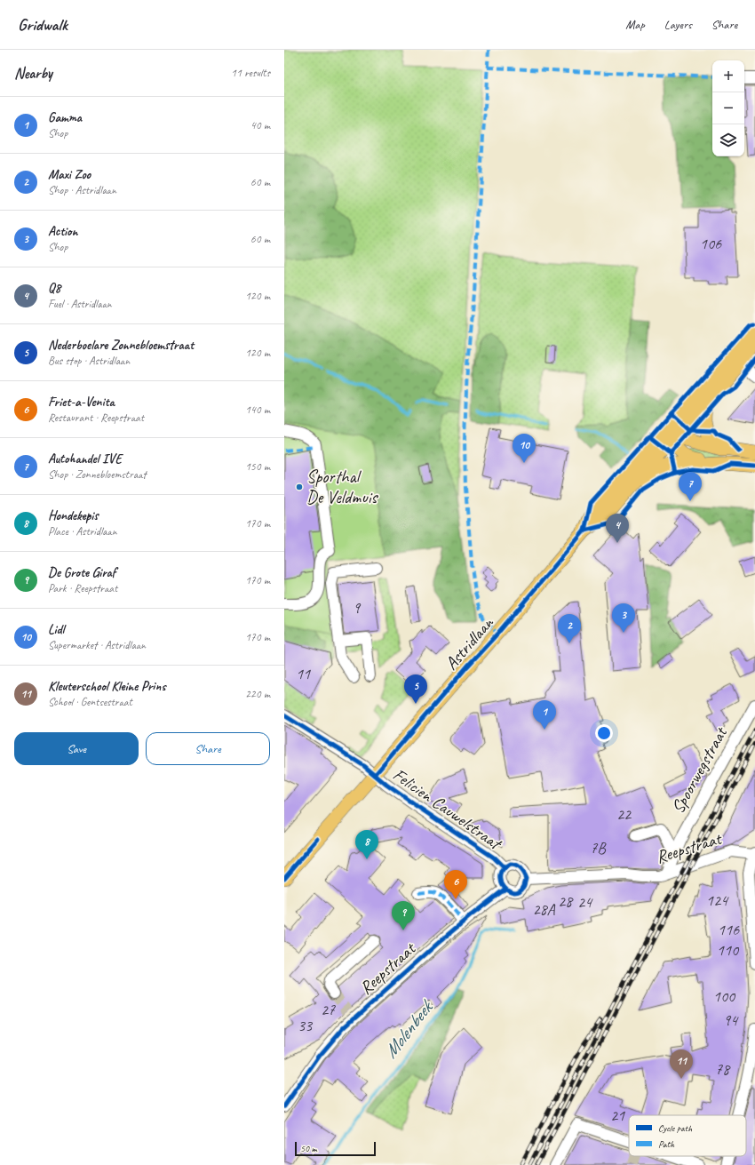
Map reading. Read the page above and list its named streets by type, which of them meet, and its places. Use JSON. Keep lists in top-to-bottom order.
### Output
{
  "streets": {
    "main road": ["Astridlaan"],
    "street": ["Spoorwegstraat", "Felicien Cauwelstraat", "Reepstraat"]
  },
  "crossings": [
    ["Astridlaan", "Felicien Cauwelstraat"],
    ["Spoorwegstraat", "Reepstraat"],
    ["Felicien Cauwelstraat", "Reepstraat"]
  ],
  "water": ["Molenbeek"],
  "places": ["Sporthal De Veldmuis"],
  "house_numbers": [
    "106",
    "9",
    "11",
    "22",
    "7B",
    "124",
    "28",
    "24",
    "28A",
    "116",
    "110",
    "100",
    "27",
    "94",
    "33",
    "78",
    "21"
  ],
  "legend": ["Cycle path", "Path"],
  "scale_bar": "50 m",
  "page": {
    "header": "Gridwalk",
    "nav": ["Map", "Layers", "Share"],
    "heading": ["Nearby", "11 results"],
    "map_buttons": ["+", "−"],
    "list": [
      {
        "mark": "1",
        "name": "Gamma",
        "note": "Shop",
        "value": "40 m"
      },
      {
        "mark": "2",
        "name": "Maxi Zoo",
        "note": "Shop · Astridlaan",
        "value": "60 m"
      },
      {
        "mark": "3",
        "name": "Action",
        "note": "Shop",
        "value": "60 m"
      },
      {
        "mark": "4",
        "name": "Q8",
        "note": "Fuel · Astridlaan",
        "value": "120 m"
      },
      {
        "mark": "5",
        "name": "Nederboelare Zonnebloemstraat",
        "note": "Bus stop · Astridlaan",
        "value": "120 m"
      },
      {
        "mark": "6",
        "name": "Friet-a-Venita",
        "note": "Restaurant · Reepstraat",
        "value": "140 m"
      },
      {
        "mark": "7",
        "name": "Autohandel IVE",
        "note": "Shop · Zonnebloemstraat",
        "value": "150 m"
      },
      {
        "mark": "8",
        "name": "Hondekepis",
        "note": "Place · Astridlaan",
        "value": "170 m"
      },
      {
        "mark": "9",
        "name": "De Grote Giraf",
        "note": "Park · Reepstraat",
        "value": "170 m"
      },
      {
        "mark": "10",
        "name": "Lidl",
        "note": "Supermarket · Astridlaan",
        "value": "170 m"
      },
      {
        "mark": "11",
        "name": "Kleuterschool Kleine Prins",
        "note": "School · Gentsestraat",
        "value": "220 m"
      }
    ],
    "pins": [
      "10",
      "7",
      "4",
      "3",
      "2",
      "5",
      "1",
      "8",
      "6",
      "9",
      "11"
    ],
    "buttons": ["Save", "Share"],
    "scale": "50 m"
  }
}
